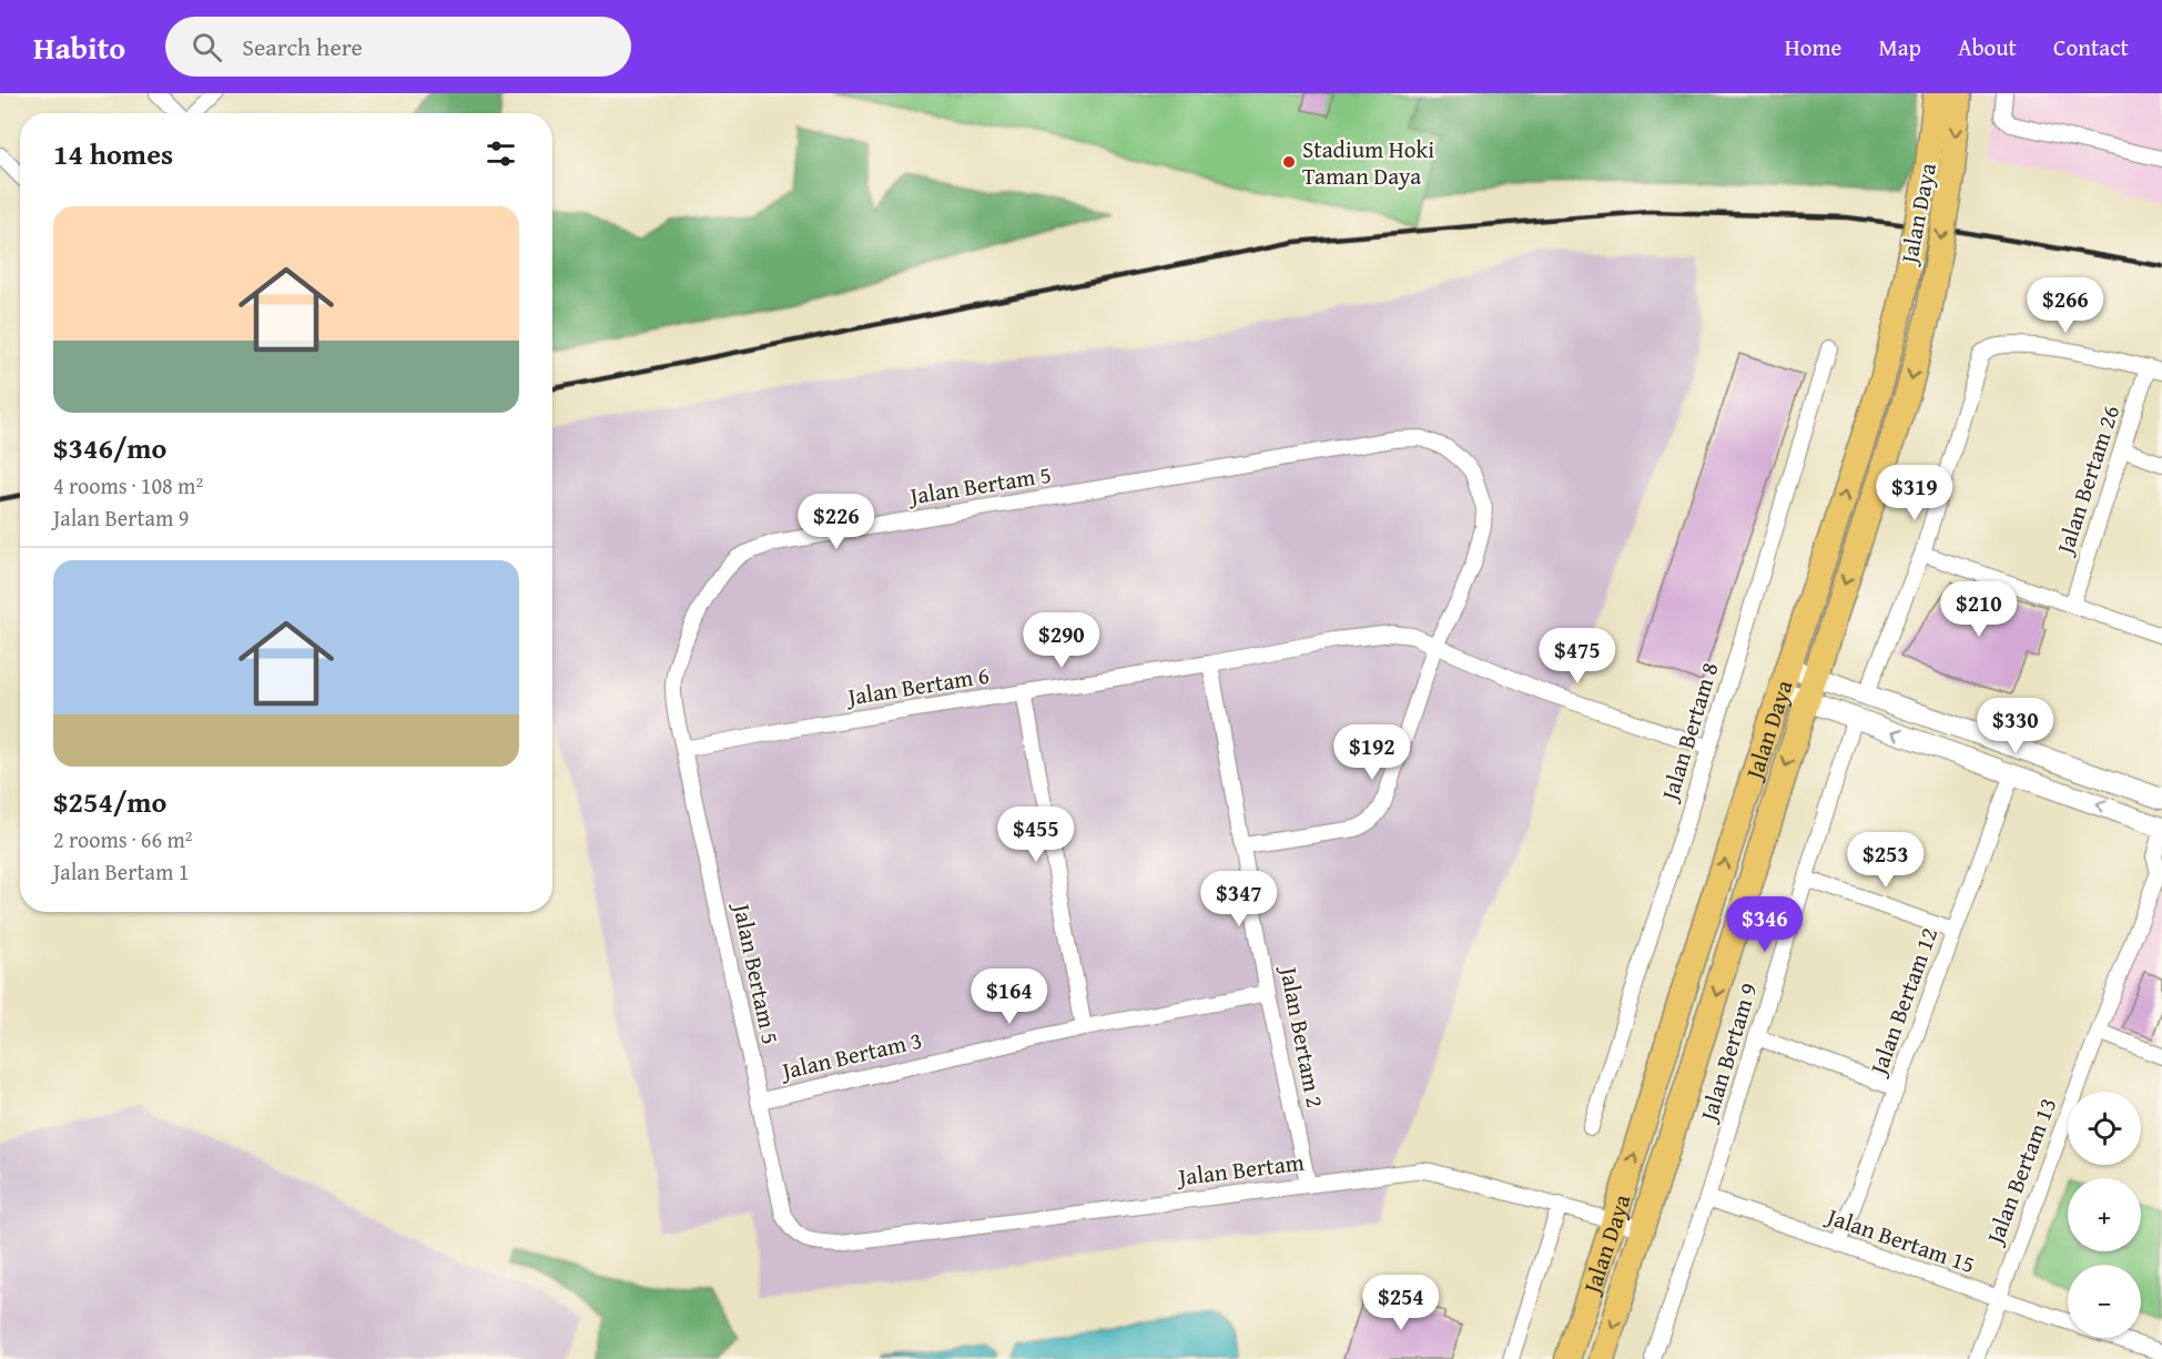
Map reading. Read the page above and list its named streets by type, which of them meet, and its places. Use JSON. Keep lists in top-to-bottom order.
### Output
{
  "streets": {
    "main road": ["Jalan Daya"],
    "street": [
      "Jalan Bertam 26",
      "Jalan Bertam 5",
      "Jalan Bertam 6",
      "Jalan Bertam 8",
      "Jalan Bertam 12",
      "Jalan Bertam 2",
      "Jalan Bertam 9",
      "Jalan Bertam 3",
      "Jalan Bertam",
      "Jalan Bertam 13",
      "Jalan Bertam 15"
    ]
  },
  "crossings": [
    ["Jalan Daya", "Jalan Bertam"],
    ["Jalan Bertam 5", "Jalan Bertam 6"],
    ["Jalan Bertam 5", "Jalan Bertam 2"],
    ["Jalan Bertam 5", "Jalan Bertam 3"],
    ["Jalan Bertam 5", "Jalan Bertam"],
    ["Jalan Bertam 6", "Jalan Bertam 8"],
    ["Jalan Bertam 6", "Jalan Bertam 2"],
    ["Jalan Bertam 12", "Jalan Bertam 15"],
    ["Jalan Bertam 2", "Jalan Bertam 3"],
    ["Jalan Bertam 2", "Jalan Bertam"],
    ["Jalan Bertam 9", "Jalan Bertam 15"],
    ["Jalan Bertam 13", "Jalan Bertam 15"]
  ],
  "places": ["Stadium Hoki Taman Daya"],
  "page": {
    "header": "Habito",
    "search": "Search here",
    "nav": [
      "Home",
      "Map",
      "About",
      "Contact"
    ],
    "heading": "14 homes",
    "list": [
      {
        "name": "$346/mo",
        "note": "4 rooms · 108 m² · Jalan Bertam 9"
      },
      {
        "name": "$254/mo",
        "note": "2 rooms · 66 m² · Jalan Bertam 1"
      }
    ],
    "price": [
      "$266",
      "$319",
      "$226",
      "$210",
      "$290",
      "$475",
      "$330",
      "$192",
      "$455",
      "$253",
      "$347",
      "$346",
      "$164",
      "$254"
    ],
    "map_buttons": ["+", "−"]
  }
}
